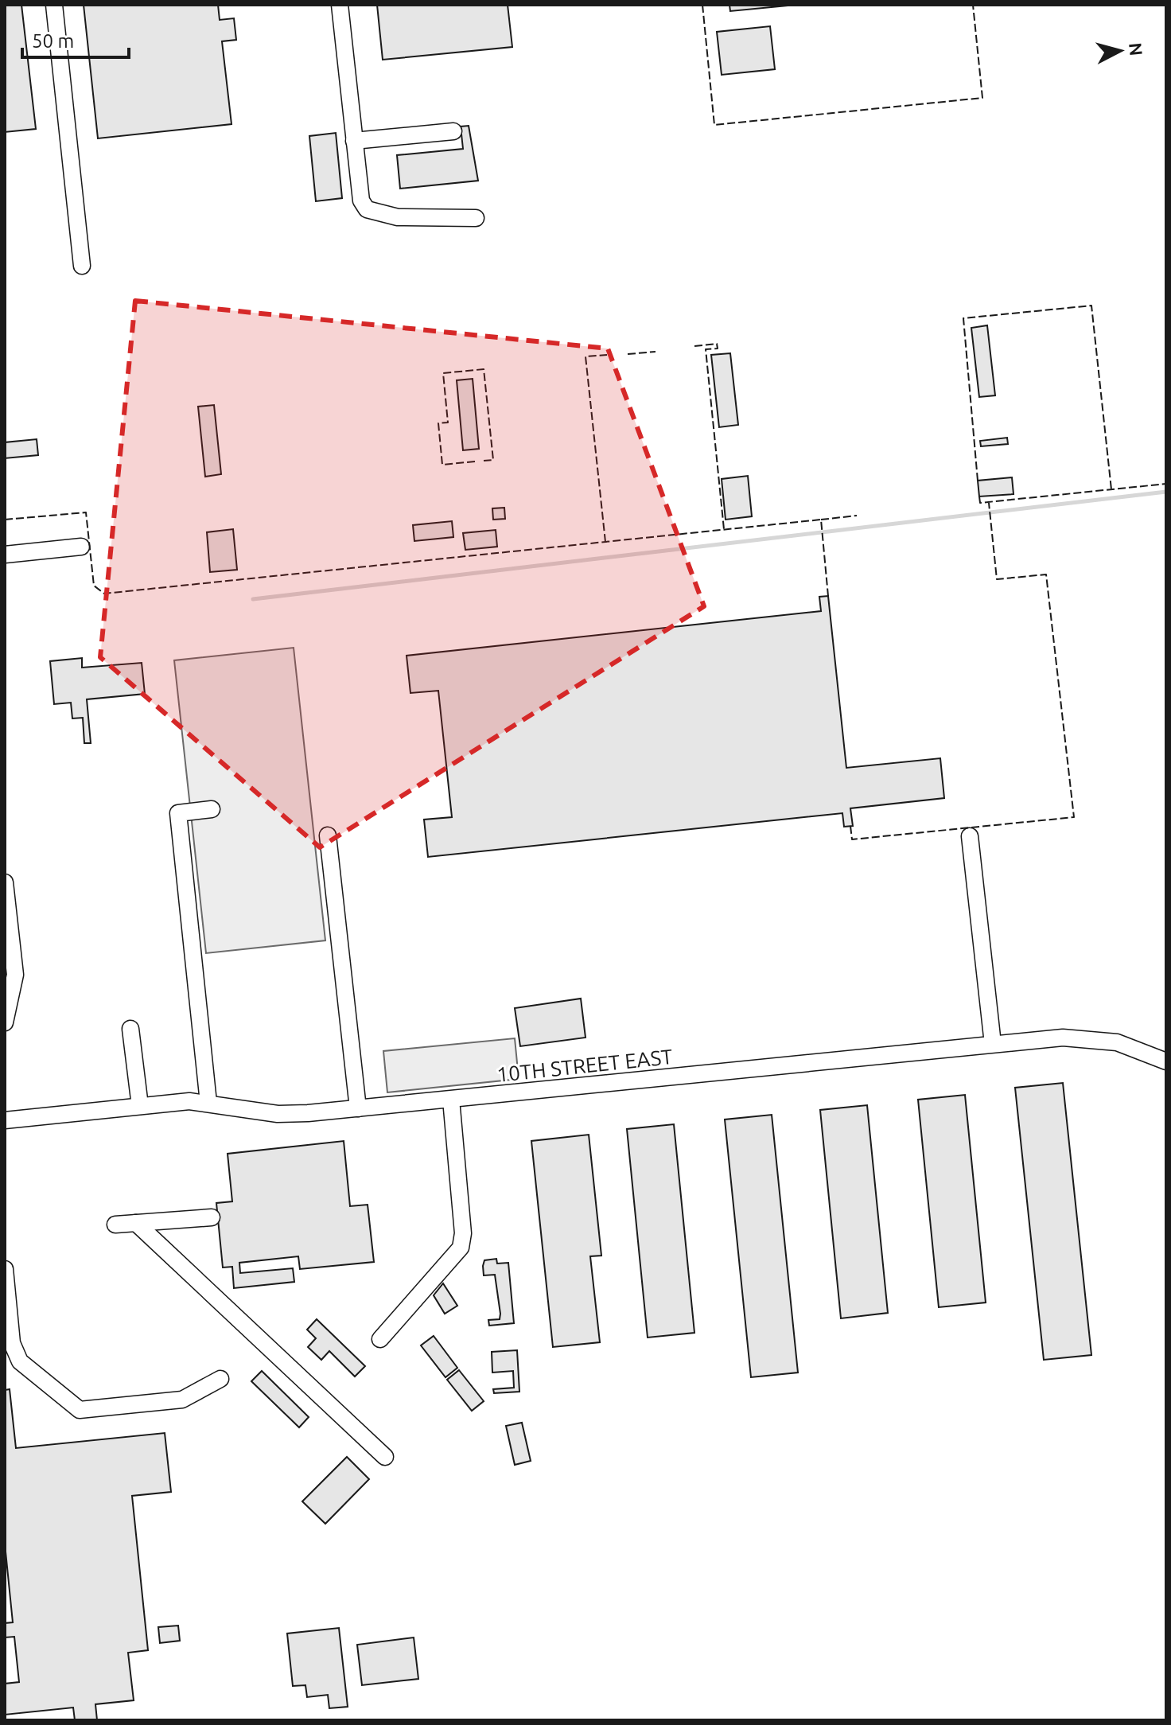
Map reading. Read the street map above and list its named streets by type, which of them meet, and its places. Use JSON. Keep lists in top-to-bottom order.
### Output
{
  "streets": {
    "street": ["10TH STREET EAST"]
  },
  "scale_bar": "50 m",
  "north": "right"
}
